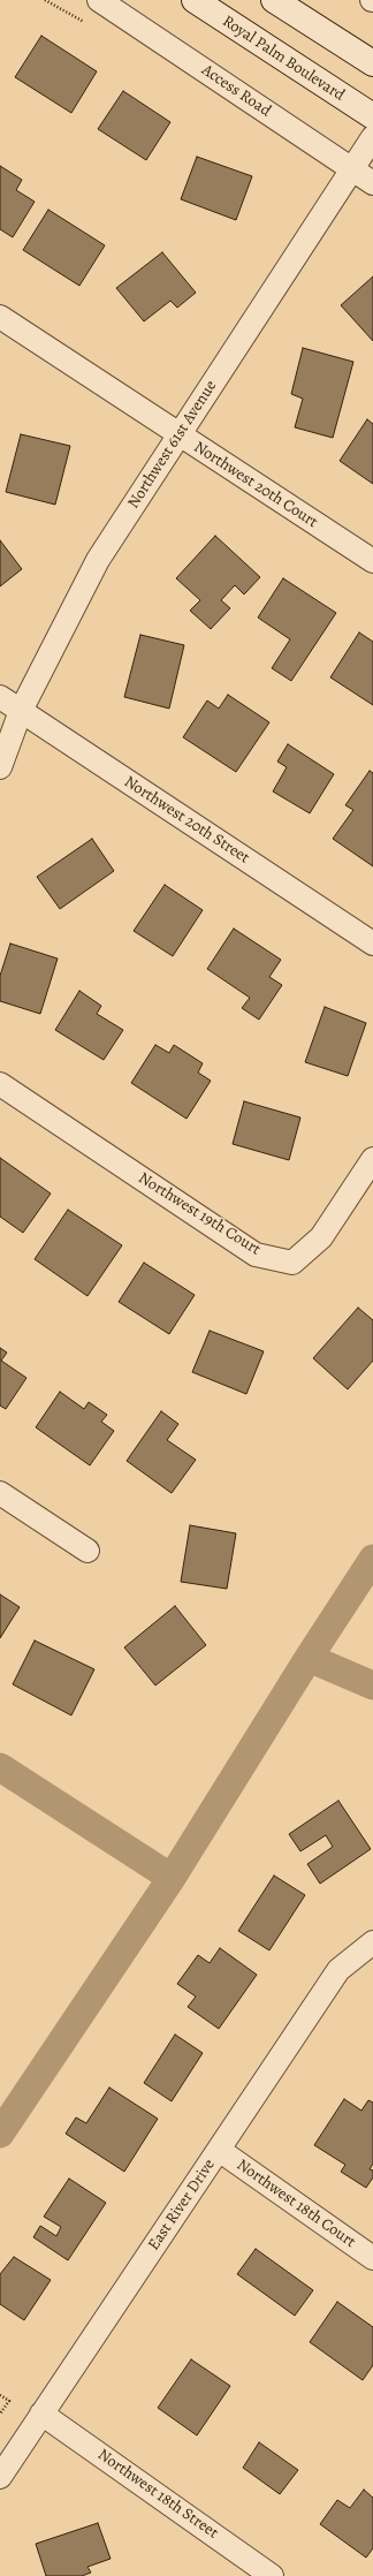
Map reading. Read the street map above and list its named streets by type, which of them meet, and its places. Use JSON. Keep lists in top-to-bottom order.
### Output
{
  "streets": {
    "main road": ["Royal Palm Boulevard"],
    "street": [
      "Access Road",
      "Northwest 61st Avenue",
      "Northwest 20th Court",
      "Northwest 20th Street",
      "Northwest 19th Court",
      "Northwest 18th Court",
      "East River Drive",
      "Northwest 18th Street"
    ]
  },
  "crossings": [
    ["Access Road", "Northwest 61st Avenue"],
    ["Northwest 61st Avenue", "Northwest 20th Court"],
    ["Northwest 61st Avenue", "Northwest 20th Street"],
    ["Northwest 18th Court", "East River Drive"],
    ["East River Drive", "Northwest 18th Street"]
  ]
}
